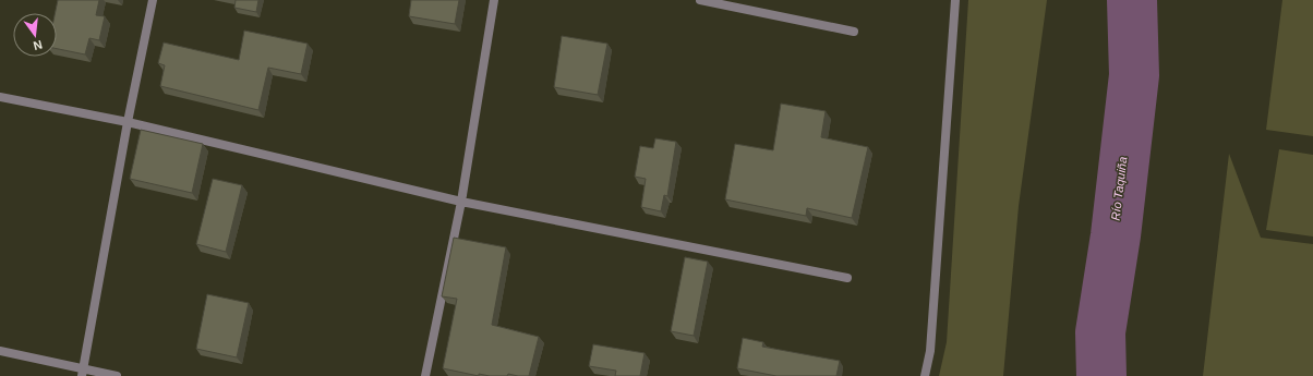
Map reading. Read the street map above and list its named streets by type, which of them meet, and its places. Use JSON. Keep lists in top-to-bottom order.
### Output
{
  "water": ["Río Taquiña"],
  "north": "bottom"
}
